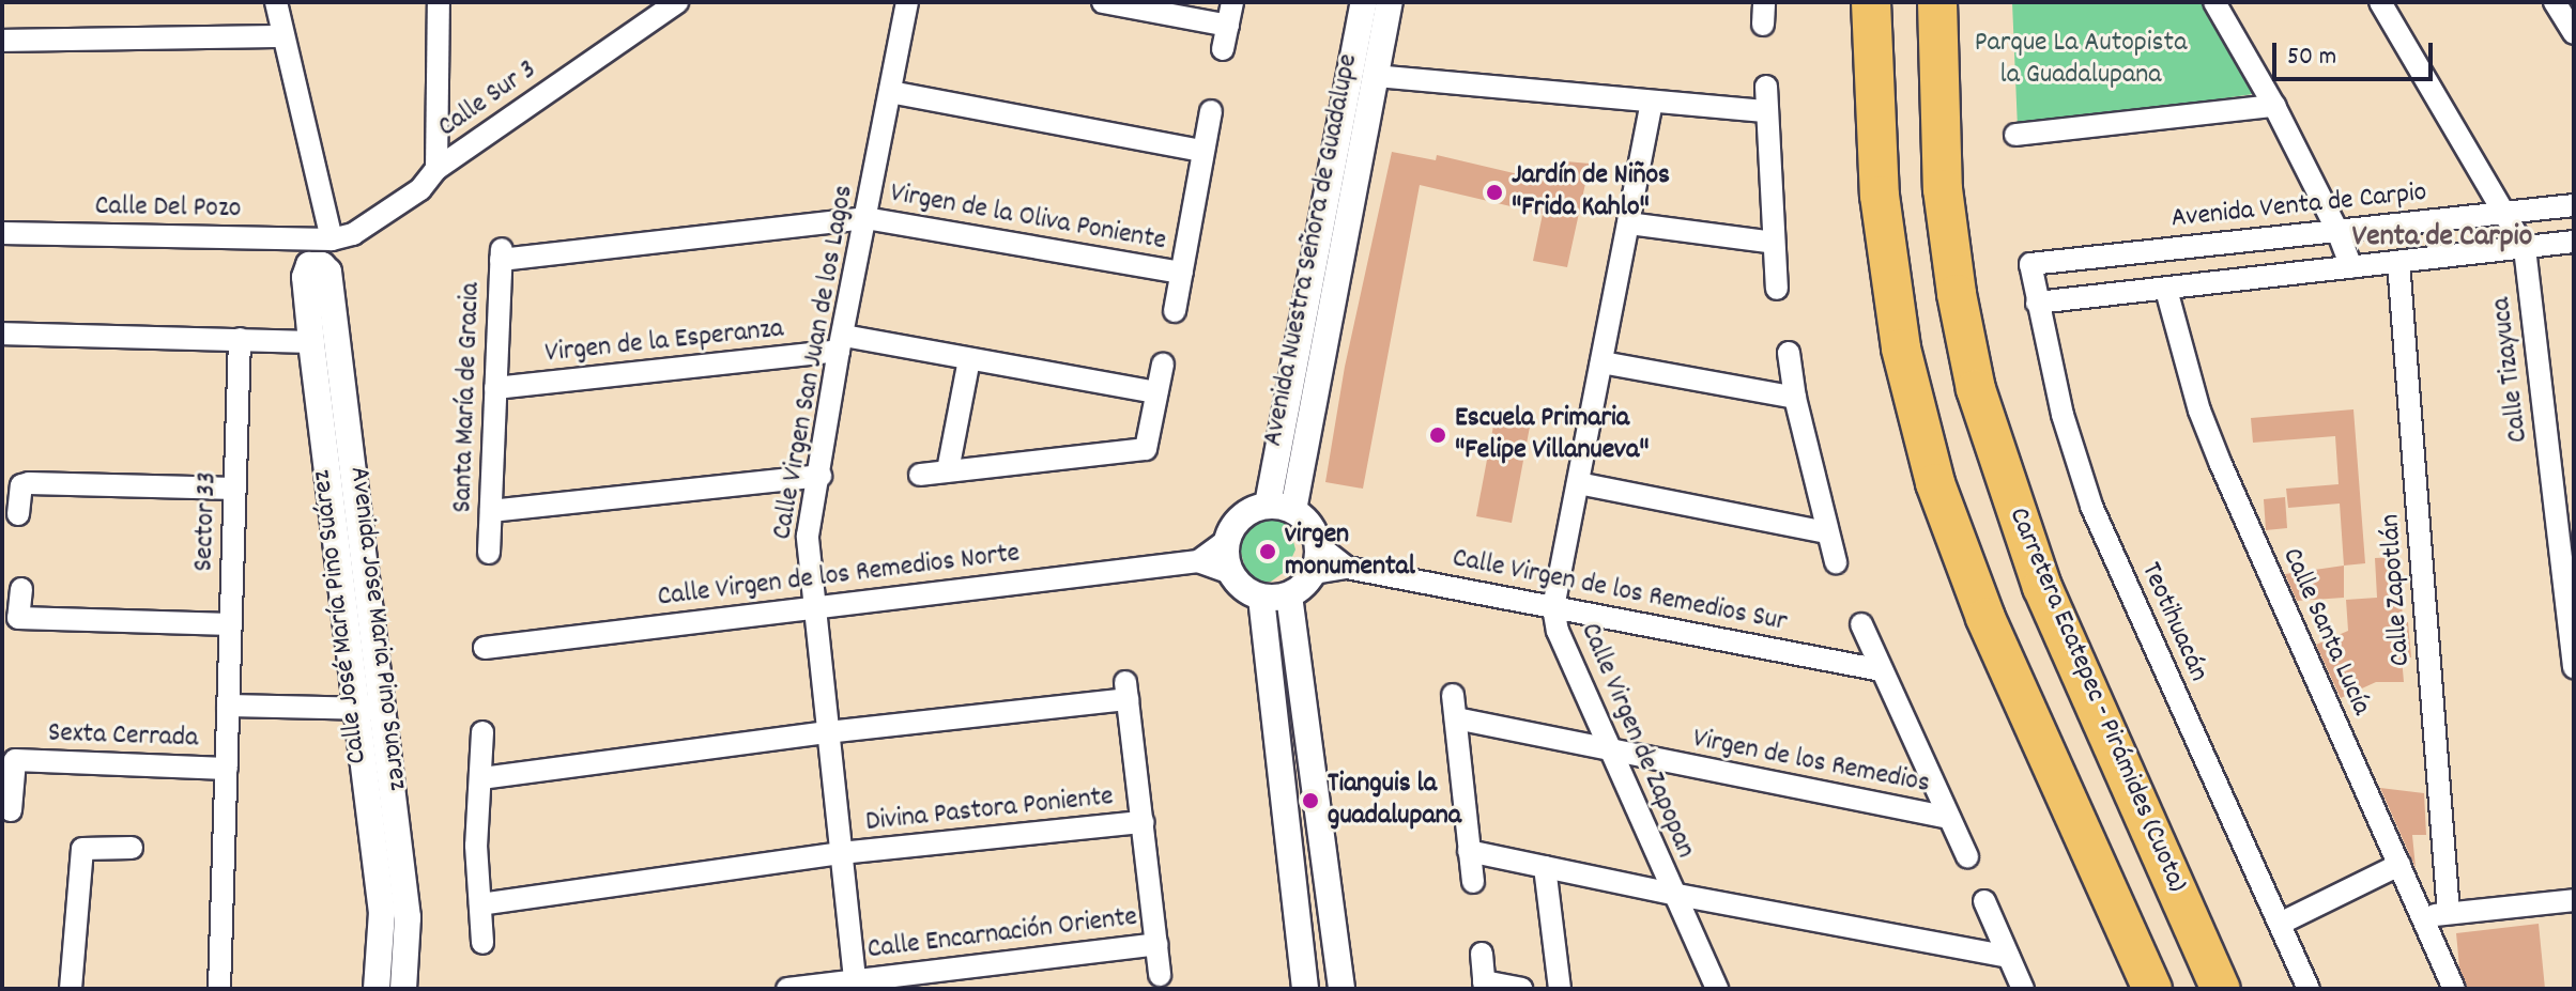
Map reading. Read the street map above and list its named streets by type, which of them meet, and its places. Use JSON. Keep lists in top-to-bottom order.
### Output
{
  "streets": {
    "highway": ["Carretera Ecatepec - Pirámides (Cuota)"],
    "street": [
      "Calle Sur 3",
      "Avenida Venta de Carpio",
      "Calle Del Pozo",
      "Virgen de la Oliva Poniente",
      "Avenida Nuestra Señora de Guadalupe",
      "Virgen de la Esperanza",
      "Calle Virgen San Juan de los Lagos",
      "Calle Tizayuca",
      "Santa María de Gracia",
      "Sector 33",
      "Calle Virgen de los Remedios Norte",
      "Calle Zapotlán",
      "Calle Virgen de los Remedios Sur",
      "Calle José María Pino Suárez",
      "Teotihuacán",
      "Avenida Jose Maria Pino Suarez",
      "Calle Santa Lucía",
      "Sexta Cerrada",
      "Calle Virgen de Zapopan",
      "Virgen de los Remedios",
      "Divina Pastora Poniente",
      "Calle Encarnación Oriente"
    ]
  },
  "crossings": [
    ["Calle Sur 3", "Calle Del Pozo"],
    ["Avenida Venta de Carpio", "Calle Tizayuca"],
    ["Avenida Venta de Carpio", "Teotihuacán"],
    ["Virgen de la Oliva Poniente", "Calle Virgen San Juan de los Lagos"],
    ["Virgen de la Oliva Poniente", "Santa María de Gracia"],
    ["Avenida Nuestra Señora de Guadalupe", "Calle Virgen de los Remedios Norte"],
    ["Avenida Nuestra Señora de Guadalupe", "Calle Virgen de los Remedios Sur"],
    ["Virgen de la Esperanza", "Calle Virgen San Juan de los Lagos"],
    ["Virgen de la Esperanza", "Santa María de Gracia"],
    ["Calle Virgen San Juan de los Lagos", "Calle Virgen de los Remedios Norte"],
    ["Calle Virgen San Juan de los Lagos", "Divina Pastora Poniente"],
    ["Calle Virgen San Juan de los Lagos", "Calle Encarnación Oriente"],
    ["Sector 33", "Sexta Cerrada"],
    ["Calle Virgen de los Remedios Norte", "Calle Virgen de los Remedios Sur"],
    ["Calle Virgen de los Remedios Sur", "Calle Virgen de Zapopan"],
    ["Calle Virgen de los Remedios Sur", "Virgen de los Remedios"],
    ["Calle José María Pino Suárez", "Avenida Jose Maria Pino Suarez"],
    ["Calle Virgen de Zapopan", "Virgen de los Remedios"]
  ],
  "districts": ["Venta de Carpio"],
  "parks": ["Parque La Autopista la Guadalupana"],
  "places": [
    "Jardín de Niños \"Frida Kahlo\"",
    "Escuela Primaria \"Felipe Villanueva\"",
    "virgen monumental",
    "Tianguis la guadalupana"
  ],
  "scale_bar": "50 m"
}
